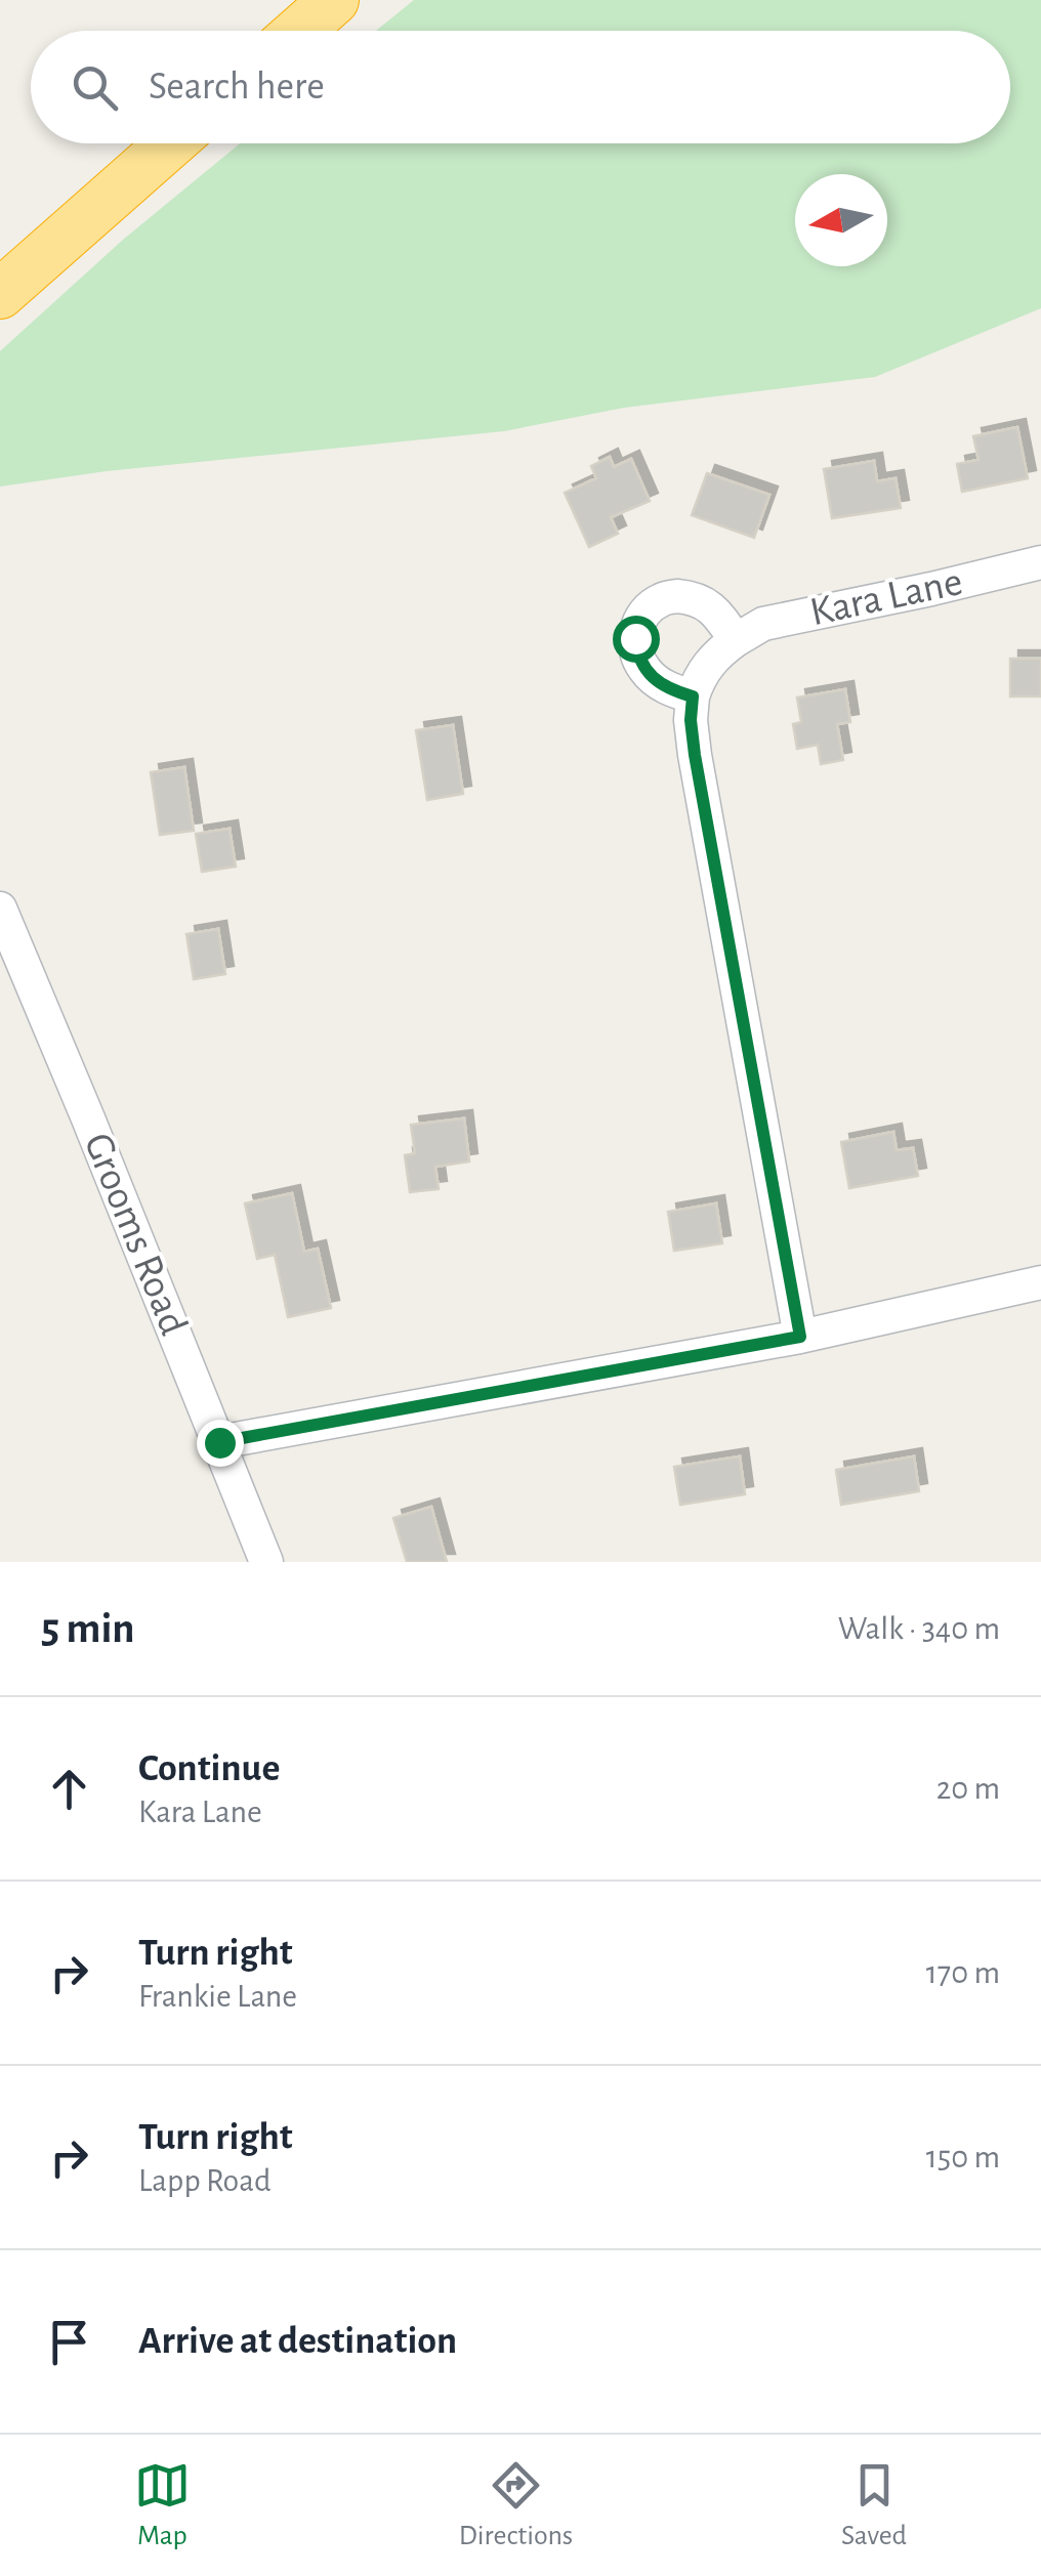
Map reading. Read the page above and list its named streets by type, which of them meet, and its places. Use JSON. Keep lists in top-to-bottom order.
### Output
{
  "streets": {
    "street": ["Kara Lane", "Grooms Road"]
  },
  "north": "left",
  "page": {
    "search": "Search here",
    "heading": ["5 min", "Walk · 340 m"],
    "list": [
      ["Continue", "Kara Lane", "20 m"],
      ["Turn right", "Frankie Lane", "170 m"],
      ["Turn right", "Lapp Road", "150 m"],
      "Arrive at destination"
    ],
    "nav": ["Map", "Directions", "Saved"]
  }
}
